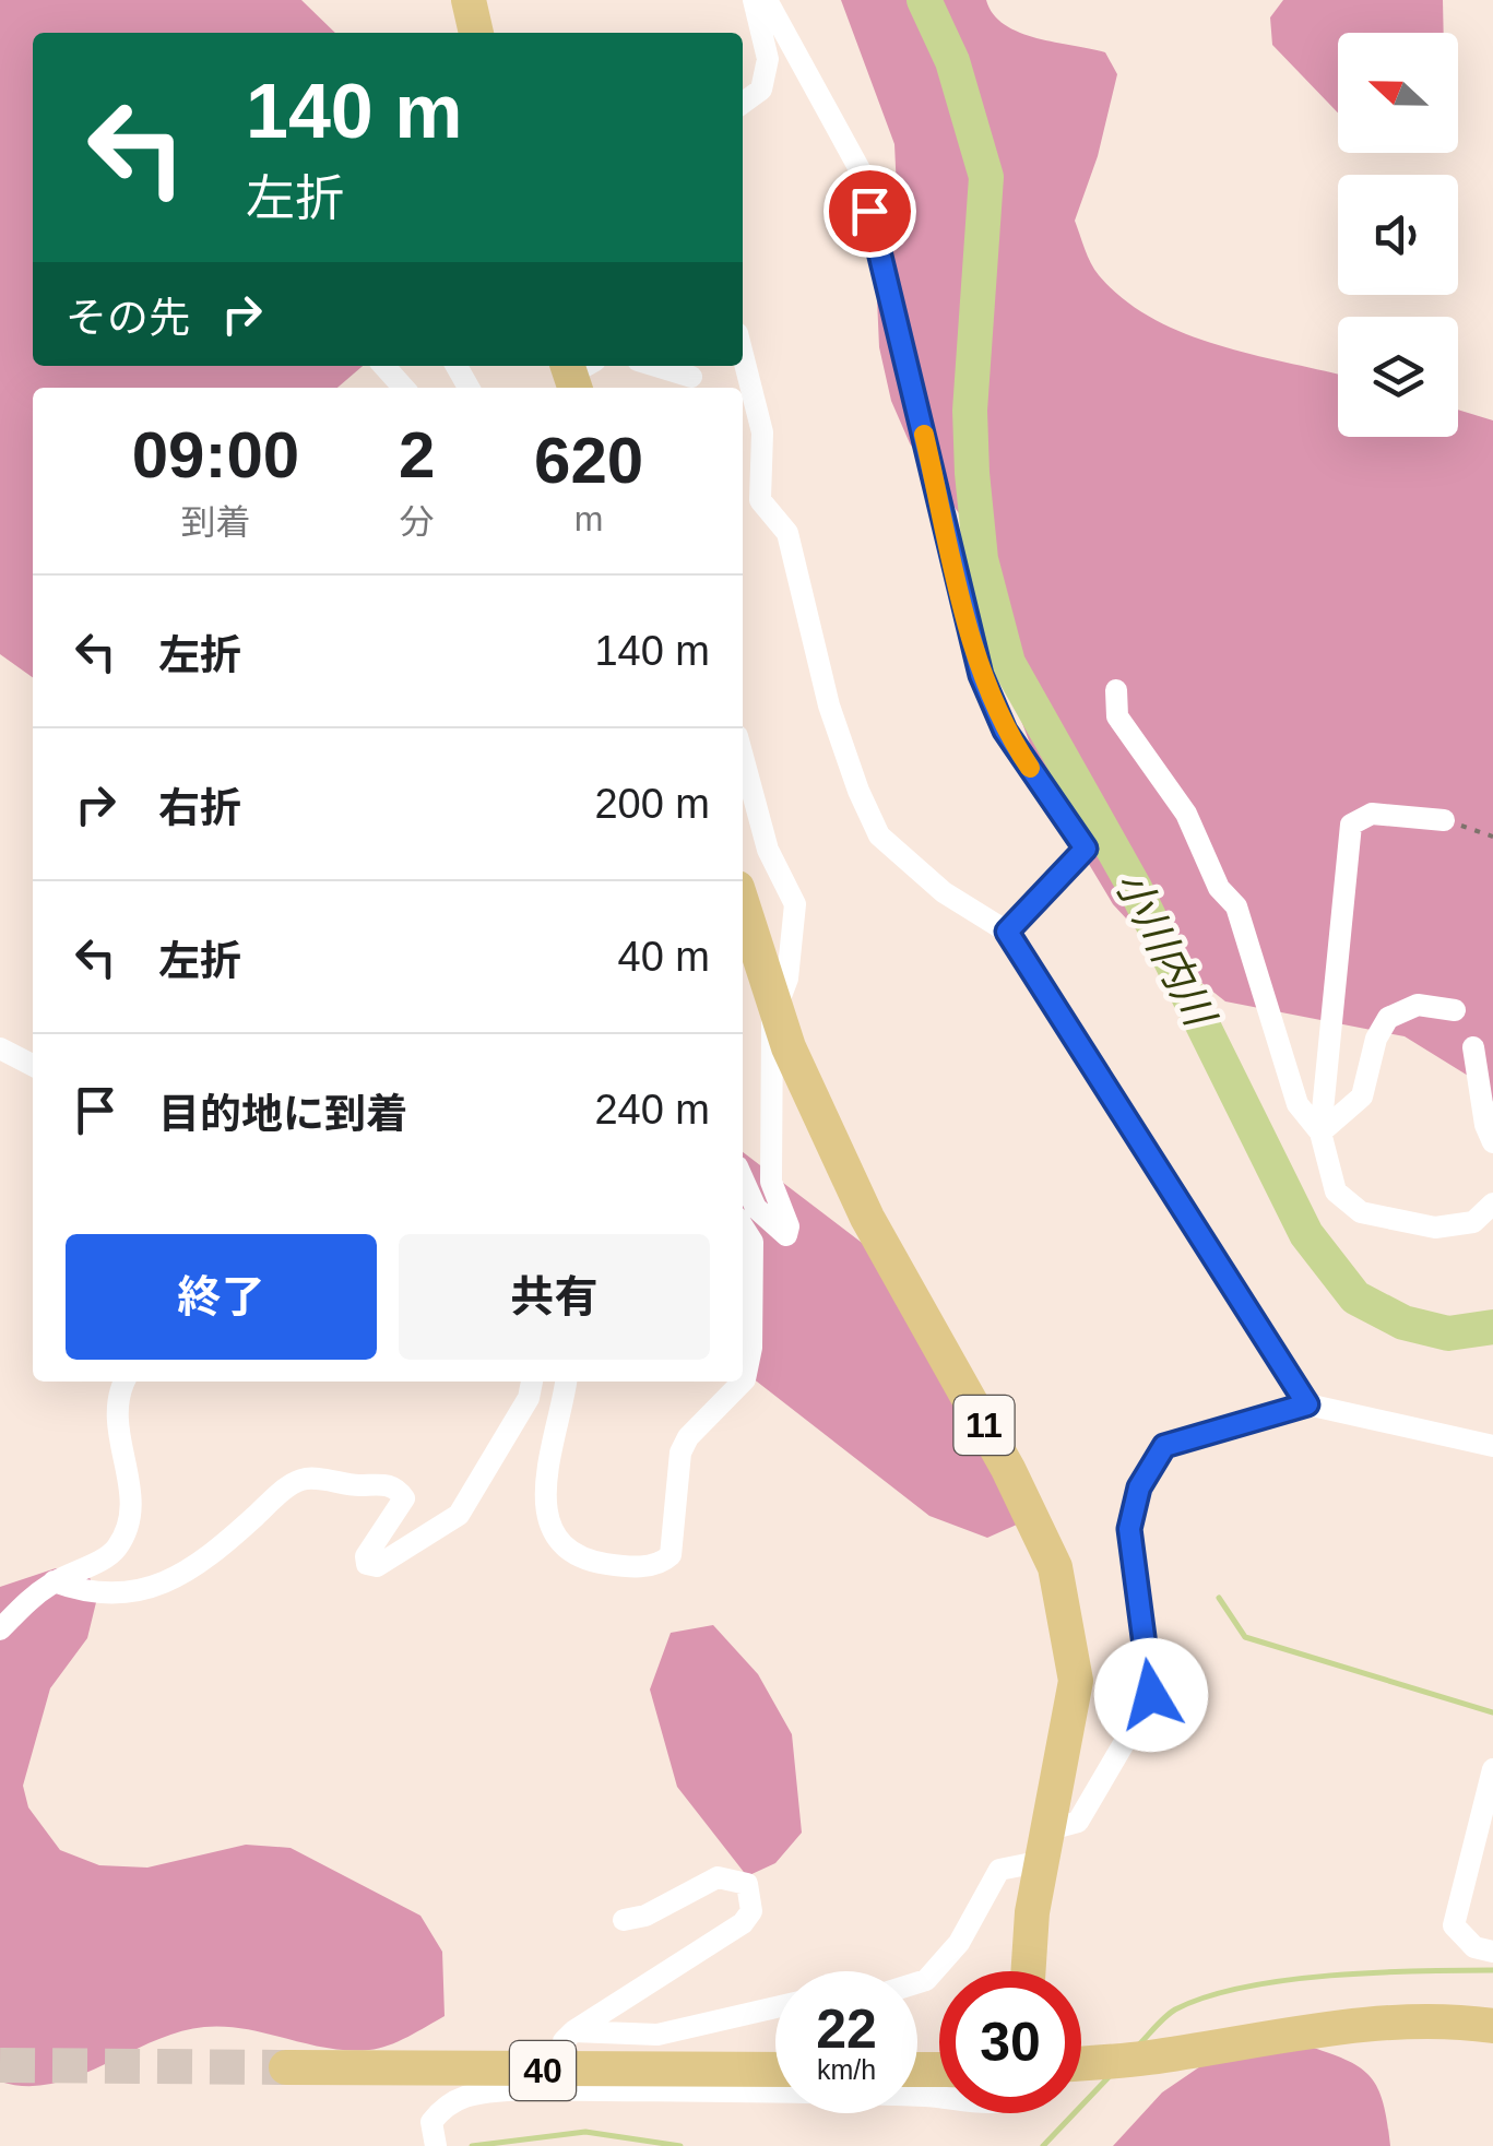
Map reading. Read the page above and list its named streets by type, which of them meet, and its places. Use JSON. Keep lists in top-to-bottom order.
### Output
{
  "streets": {
    "main road": ["11", "40"]
  },
  "water": ["小川内川"],
  "north": "left",
  "page": {
    "turn": ["140 m", "左折"],
    "then": "その先",
    "eta": [
      "09:00",
      "到着",
      "2",
      "分",
      "620",
      "m"
    ],
    "list": [
      {
        "name": "左折",
        "value": "140 m"
      },
      {
        "name": "右折",
        "value": "200 m"
      },
      {
        "name": "左折",
        "value": "40 m"
      },
      {
        "name": "目的地に到着",
        "value": "240 m"
      }
    ],
    "buttons": ["終了", "共有"],
    "speed": "22 km/h",
    "limit": "30"
  }
}
